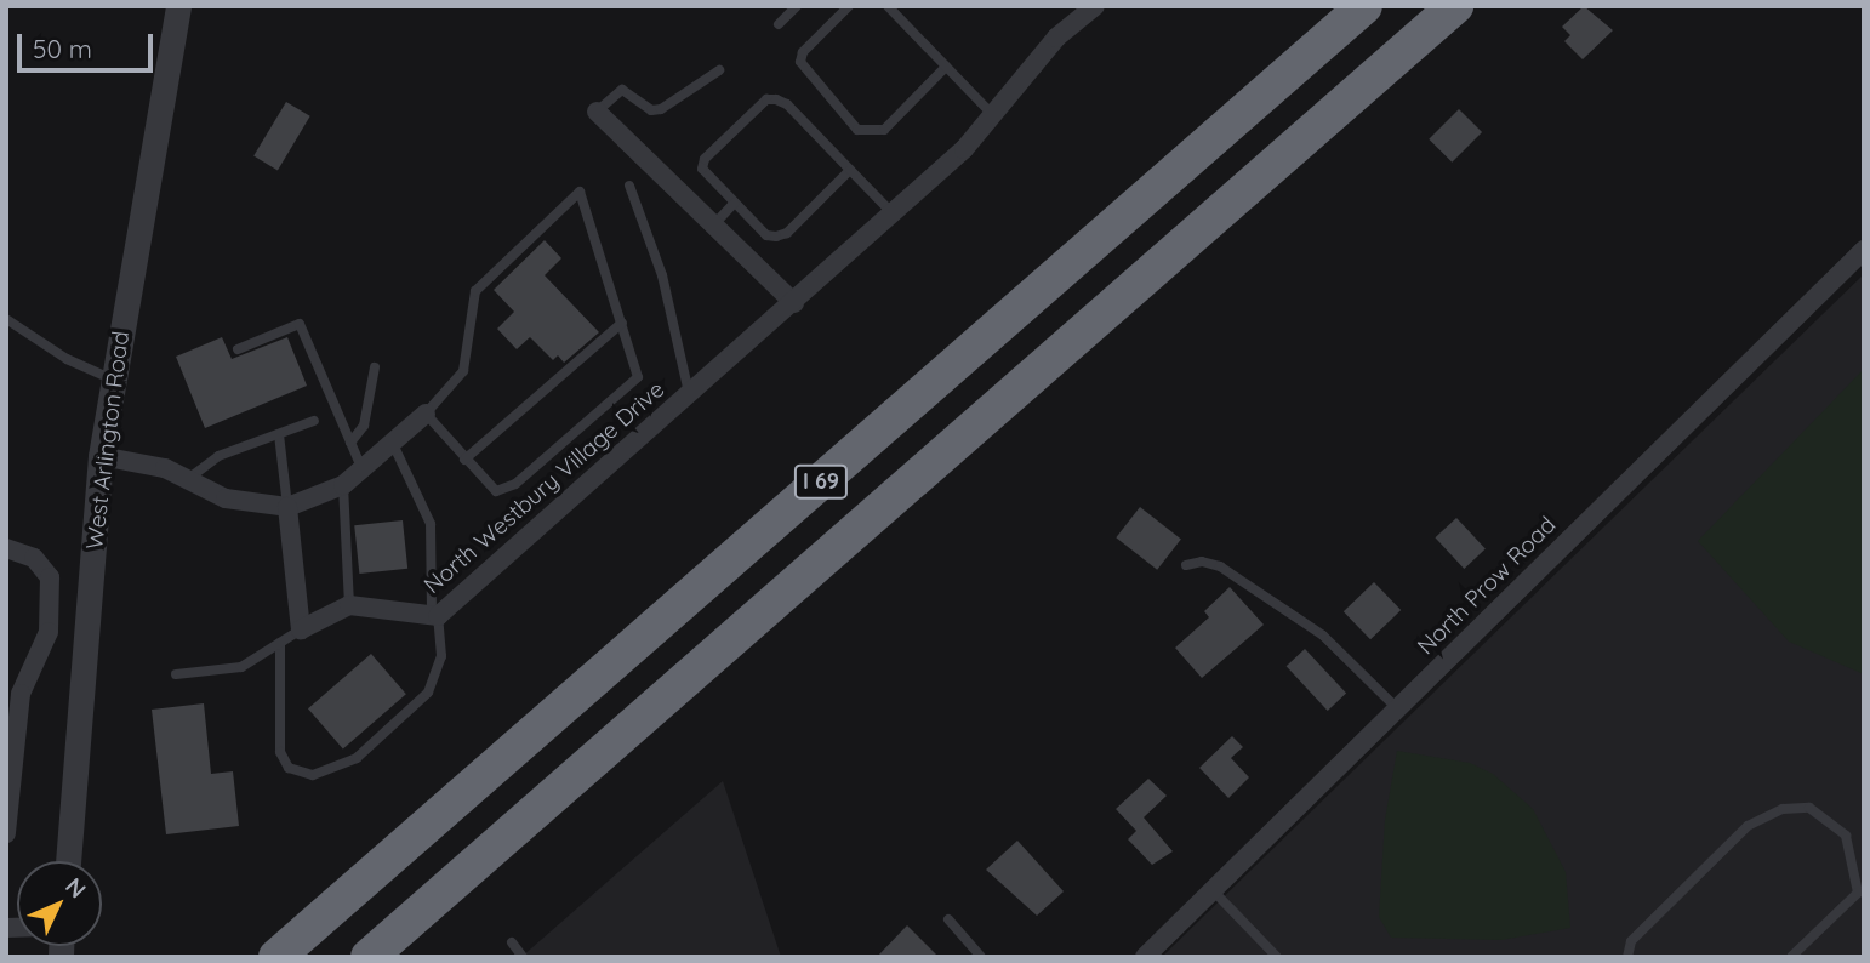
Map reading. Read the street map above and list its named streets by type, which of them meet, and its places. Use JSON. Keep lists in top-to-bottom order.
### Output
{
  "streets": {
    "highway": ["I 69"],
    "street": ["West Arlington Road", "North Westbury Village Drive", "North Prow Road"]
  },
  "scale_bar": "50 m",
  "north": "top right"
}
